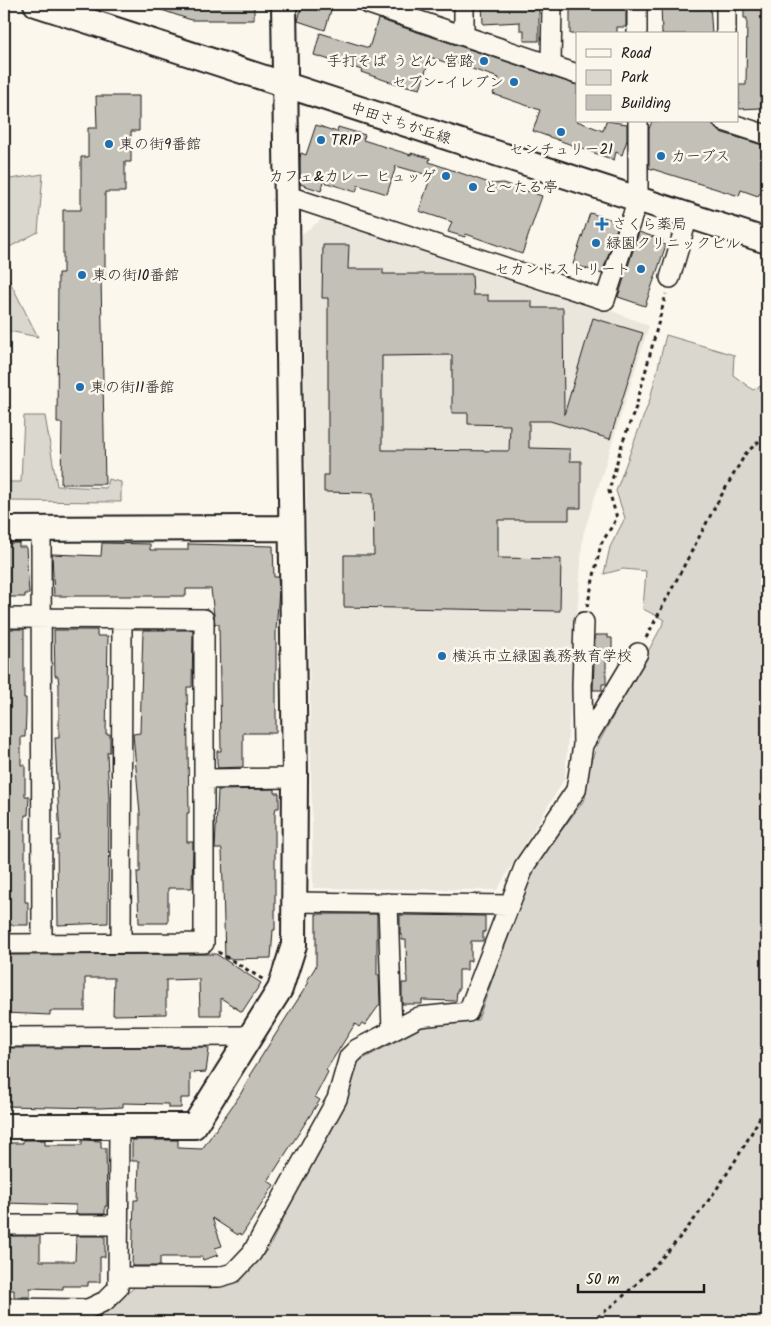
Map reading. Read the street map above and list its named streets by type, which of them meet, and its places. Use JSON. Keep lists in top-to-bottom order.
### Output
{
  "streets": {
    "street": ["中田さちが丘線"]
  },
  "places": {
    "other": [
      "手打そば うどん 宮路",
      "セブン-イレブン",
      "センチュリー21",
      "TRIP",
      "東の街9番館",
      "カーブス",
      "カフェ&カレー ヒュッゲ",
      "と～たる亭",
      "緑園クリニックビル",
      "セカンドストリート",
      "東の街10番館",
      "東の街11番館",
      "横浜市立緑園義務教育学校"
    ],
    "health": ["さくら薬局"]
  },
  "legend": ["Road", "Park", "Building"],
  "scale_bar": "50 m"
}
